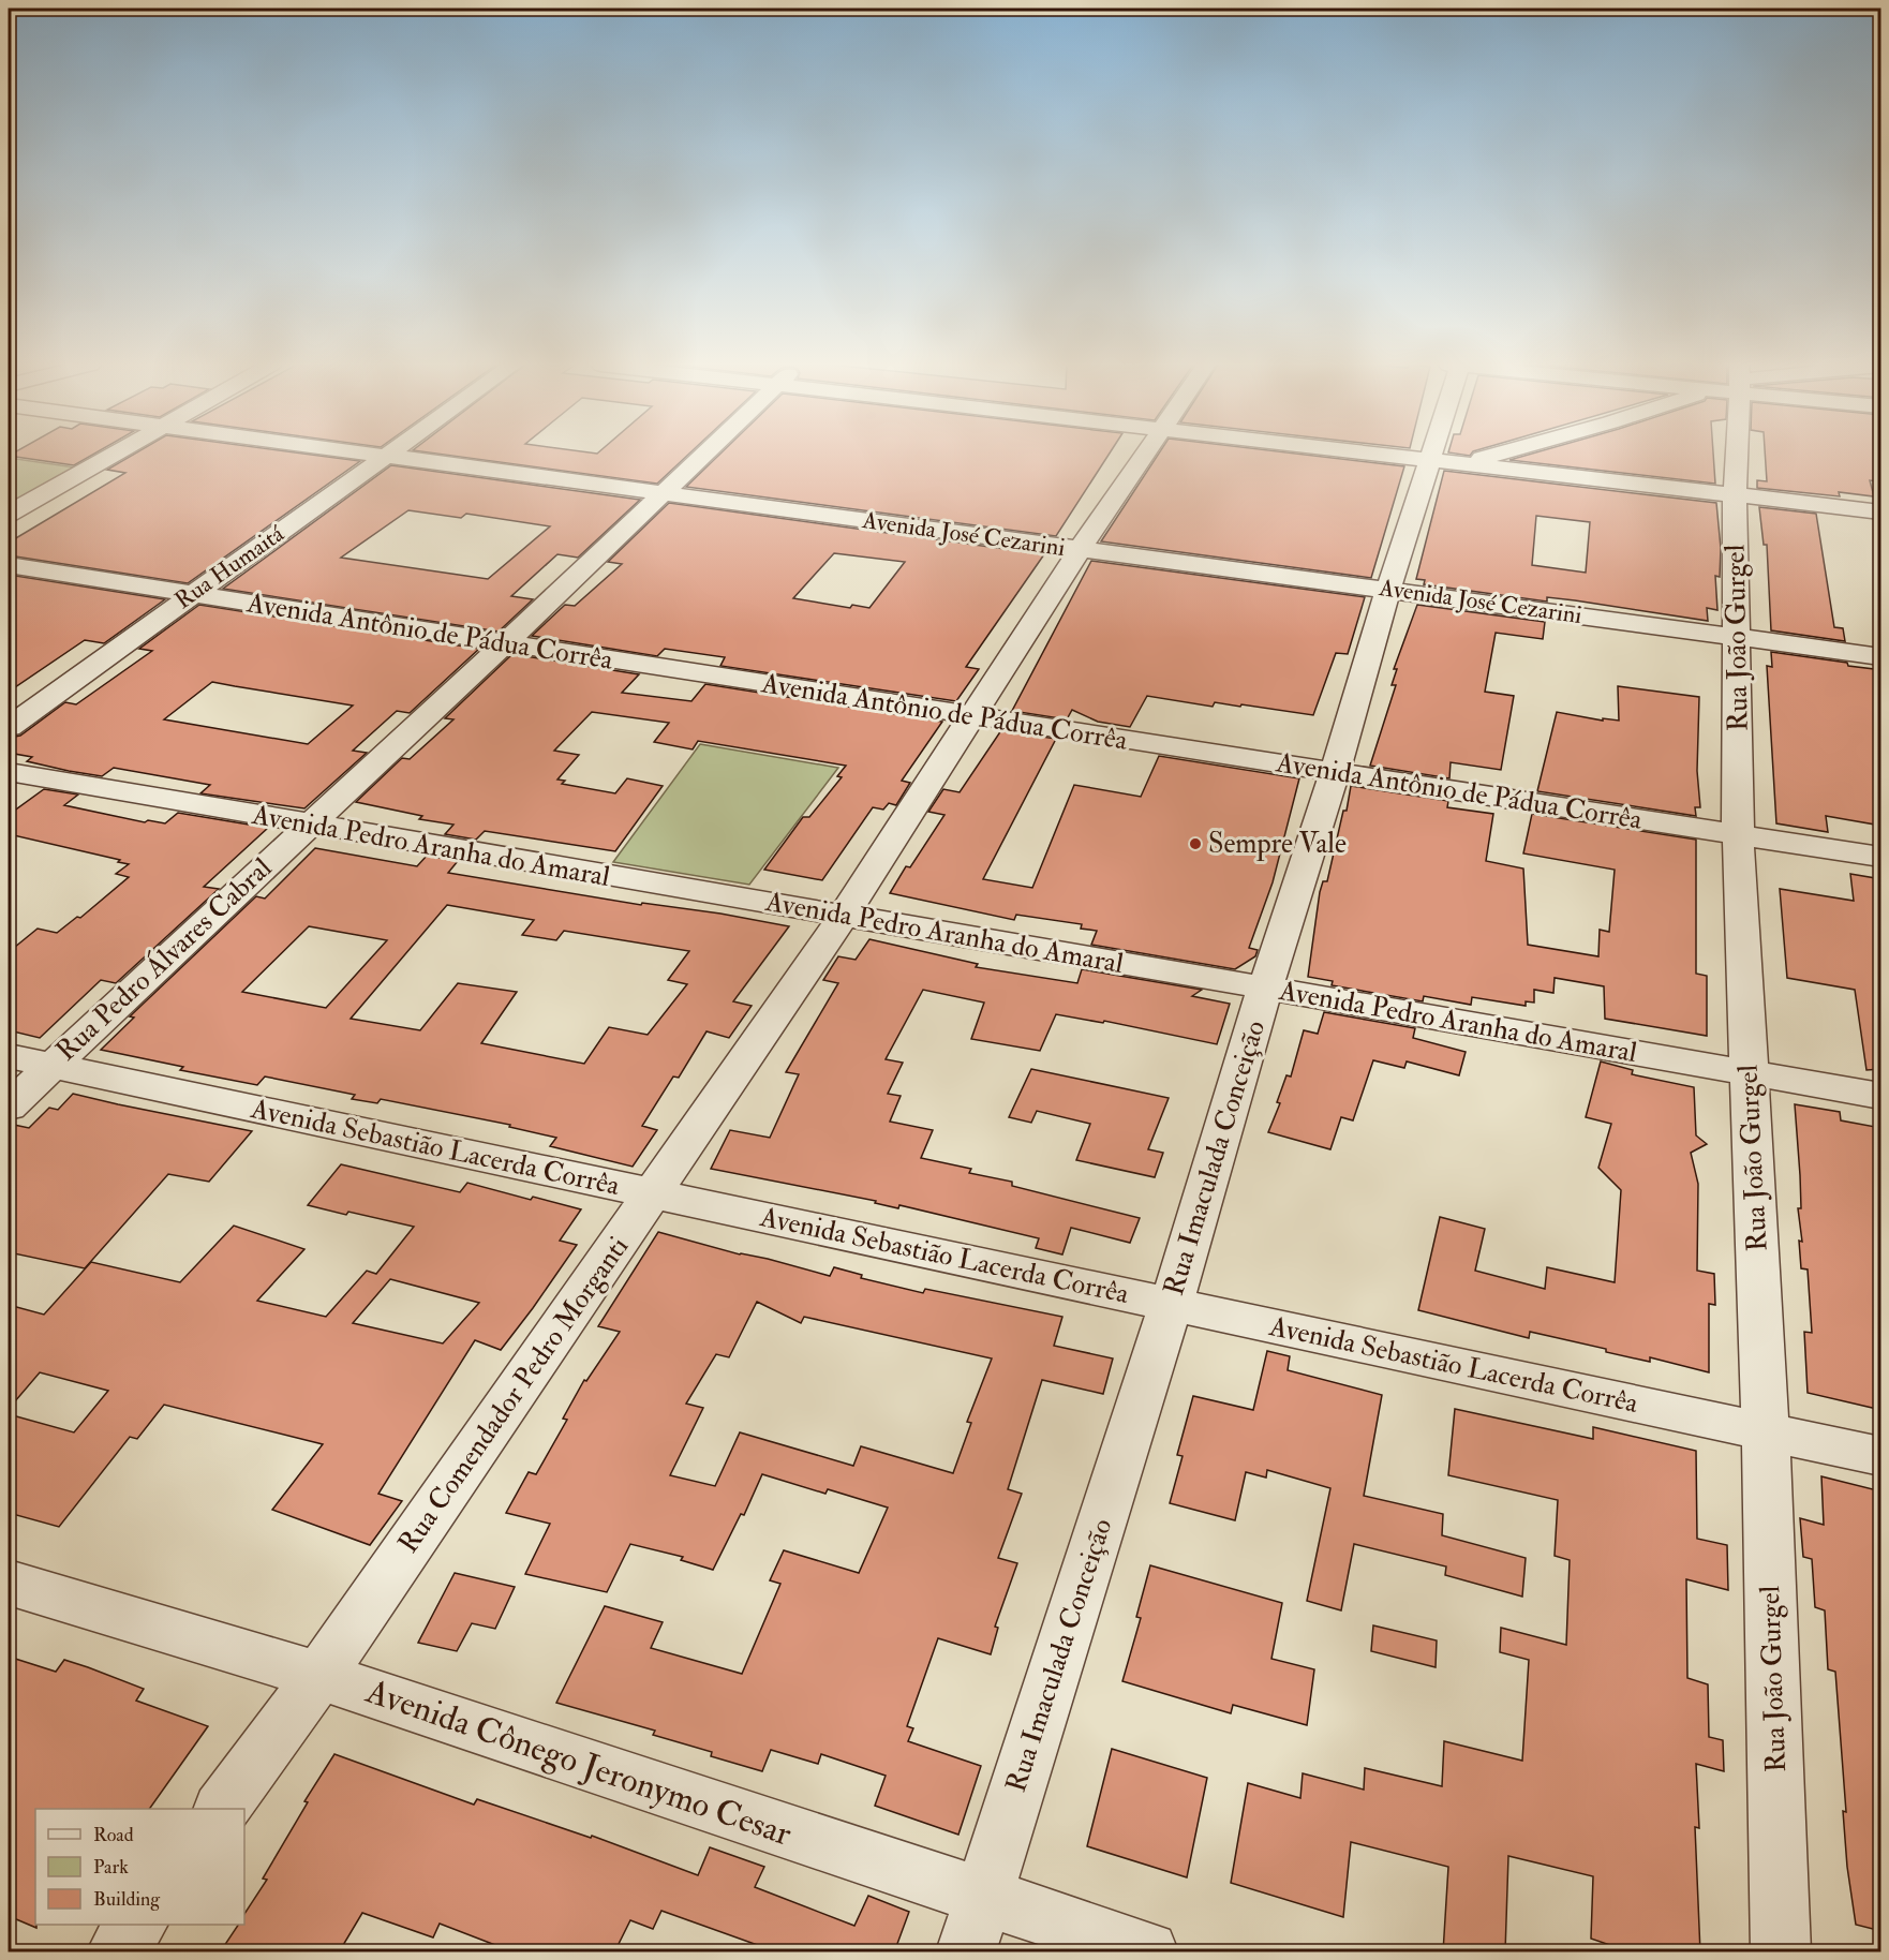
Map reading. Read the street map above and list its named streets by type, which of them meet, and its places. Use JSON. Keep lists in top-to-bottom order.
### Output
{
  "streets": {
    "street": [
      "Avenida José Cezarini",
      "Rua Humaitá",
      "Avenida Antônio de Pádua Corrêa",
      "Rua João Gurgel",
      "Avenida Pedro Aranha do Amaral",
      "Rua Pedro Álvares Cabral",
      "Avenida Sebastião Lacerda Corrêa",
      "Rua Imaculada Conceição",
      "Rua Comendador Pedro Morganti",
      "Avenida Cônego Jeronymo Cesar"
    ]
  },
  "crossings": [
    ["Avenida José Cezarini", "Rua João Gurgel"],
    ["Avenida José Cezarini", "Rua Pedro Álvares Cabral"],
    ["Avenida José Cezarini", "Rua Imaculada Conceição"],
    ["Avenida José Cezarini", "Rua Comendador Pedro Morganti"],
    ["Rua Humaitá", "Avenida Antônio de Pádua Corrêa"],
    ["Avenida Antônio de Pádua Corrêa", "Rua João Gurgel"],
    ["Avenida Antônio de Pádua Corrêa", "Rua Pedro Álvares Cabral"],
    ["Avenida Antônio de Pádua Corrêa", "Rua Imaculada Conceição"],
    ["Avenida Antônio de Pádua Corrêa", "Rua Comendador Pedro Morganti"],
    ["Rua João Gurgel", "Avenida Pedro Aranha do Amaral"],
    ["Rua João Gurgel", "Avenida Sebastião Lacerda Corrêa"],
    ["Avenida Pedro Aranha do Amaral", "Rua Pedro Álvares Cabral"],
    ["Avenida Pedro Aranha do Amaral", "Rua Imaculada Conceição"],
    ["Avenida Pedro Aranha do Amaral", "Rua Comendador Pedro Morganti"],
    ["Rua Pedro Álvares Cabral", "Avenida Sebastião Lacerda Corrêa"],
    ["Avenida Sebastião Lacerda Corrêa", "Rua Imaculada Conceição"],
    ["Avenida Sebastião Lacerda Corrêa", "Rua Comendador Pedro Morganti"],
    ["Rua Imaculada Conceição", "Avenida Cônego Jeronymo Cesar"],
    ["Rua Comendador Pedro Morganti", "Avenida Cônego Jeronymo Cesar"]
  ],
  "places": ["Sempre Vale"],
  "legend": ["Road", "Park", "Building"]
}
